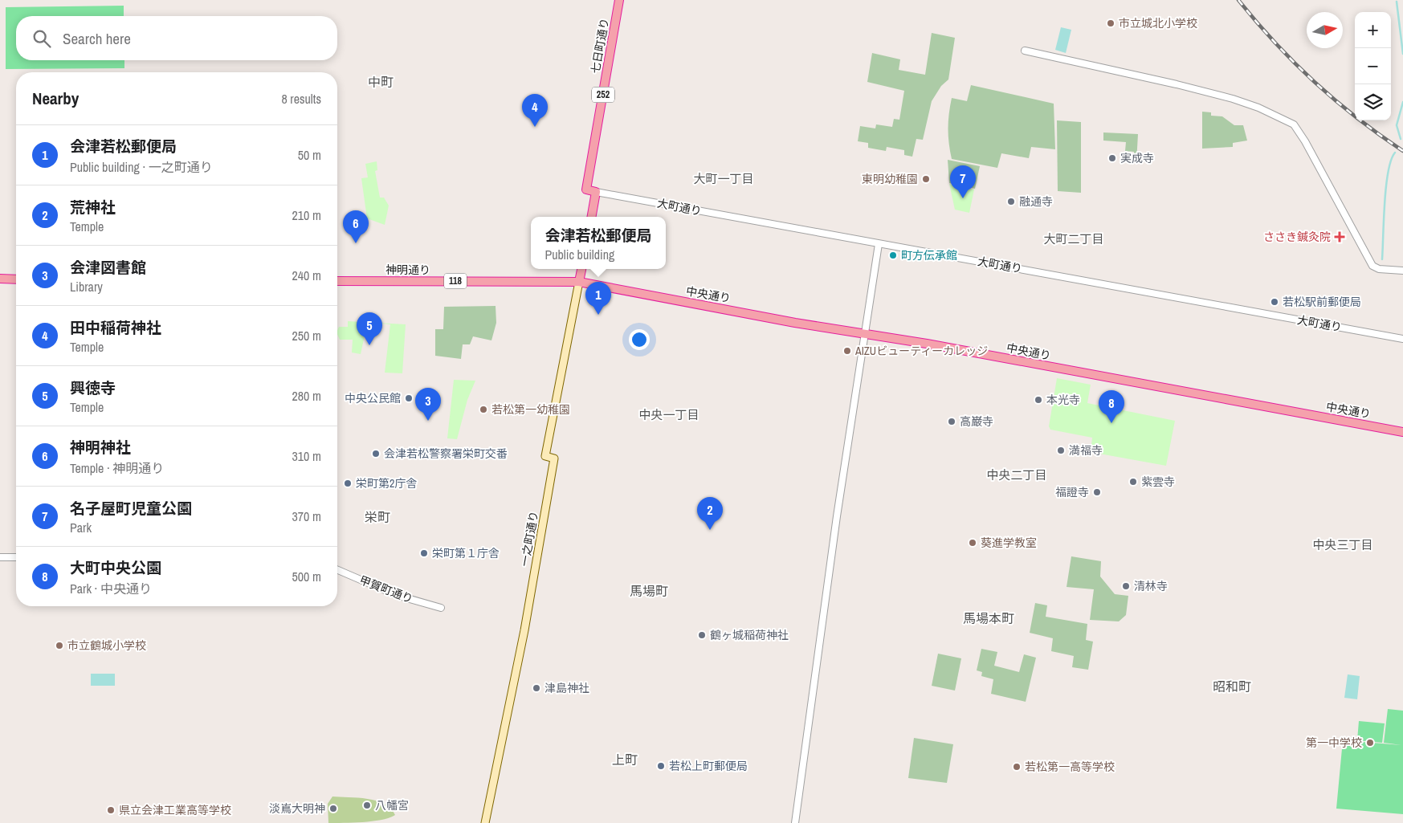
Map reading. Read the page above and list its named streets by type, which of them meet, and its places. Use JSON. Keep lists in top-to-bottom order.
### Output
{
  "streets": {
    "highway": [
      "七日町通り",
      "252",
      "神明通り",
      "118",
      "中央通り",
      "一之町通り"
    ],
    "street": ["大町通り", "甲賀町通り"]
  },
  "crossings": [
    ["七日町通り", "大町通り"],
    ["神明通り", "中央通り"],
    ["神明通り", "一之町通り"],
    ["中央通り", "一之町通り"]
  ],
  "districts": [
    "中町",
    "大町一丁目",
    "大町二丁目",
    "中央一丁目",
    "中央二丁目",
    "栄町",
    "中央三丁目",
    "馬場町",
    "馬場本町",
    "昭和町",
    "上町"
  ],
  "places": {
    "other": [
      "市立城北小学校",
      "実成寺",
      "東明幼稚園",
      "融通寺",
      "町方伝承館",
      "若松駅前郵便局",
      "AIZUビューティーカレッジ",
      "中央公民館",
      "本光寺",
      "若松第一幼稚園",
      "高巌寺",
      "満福寺",
      "会津若松警察署栄町交番",
      "紫雲寺",
      "栄町第2庁舎",
      "福證寺",
      "葵進学教室",
      "栄町第１庁舎",
      "清林寺",
      "鶴ヶ城稲荷神社",
      "市立鶴城小学校",
      "津島神社",
      "第一中学校",
      "若松上町郵便局",
      "若松第一高等学校",
      "八幡宮",
      "淡嶌大明神",
      "県立会津工業高等学校"
    ],
    "health": ["ささき鍼灸院"]
  },
  "north": "right",
  "page": {
    "map_buttons": ["+", "−"],
    "search": "Search here",
    "heading": ["Nearby", "8 results"],
    "pins": [
      "4",
      "7",
      "6",
      "1",
      "5",
      "3",
      "8",
      "2"
    ],
    "list": [
      {
        "mark": "1",
        "name": "会津若松郵便局",
        "note": "Public building · 一之町通り",
        "value": "50 m"
      },
      {
        "mark": "2",
        "name": "荒神社",
        "note": "Temple",
        "value": "210 m"
      },
      {
        "mark": "3",
        "name": "会津図書館",
        "note": "Library",
        "value": "240 m"
      },
      {
        "mark": "4",
        "name": "田中稲荷神社",
        "note": "Temple",
        "value": "250 m"
      },
      {
        "mark": "5",
        "name": "興徳寺",
        "note": "Temple",
        "value": "280 m"
      },
      {
        "mark": "6",
        "name": "神明神社",
        "note": "Temple · 神明通り",
        "value": "310 m"
      },
      {
        "mark": "7",
        "name": "名子屋町児童公園",
        "note": "Park",
        "value": "370 m"
      },
      {
        "mark": "8",
        "name": "大町中央公園",
        "note": "Park · 中央通り",
        "value": "500 m"
      }
    ],
    "popup": ["会津若松郵便局", "Public building"]
  }
}
